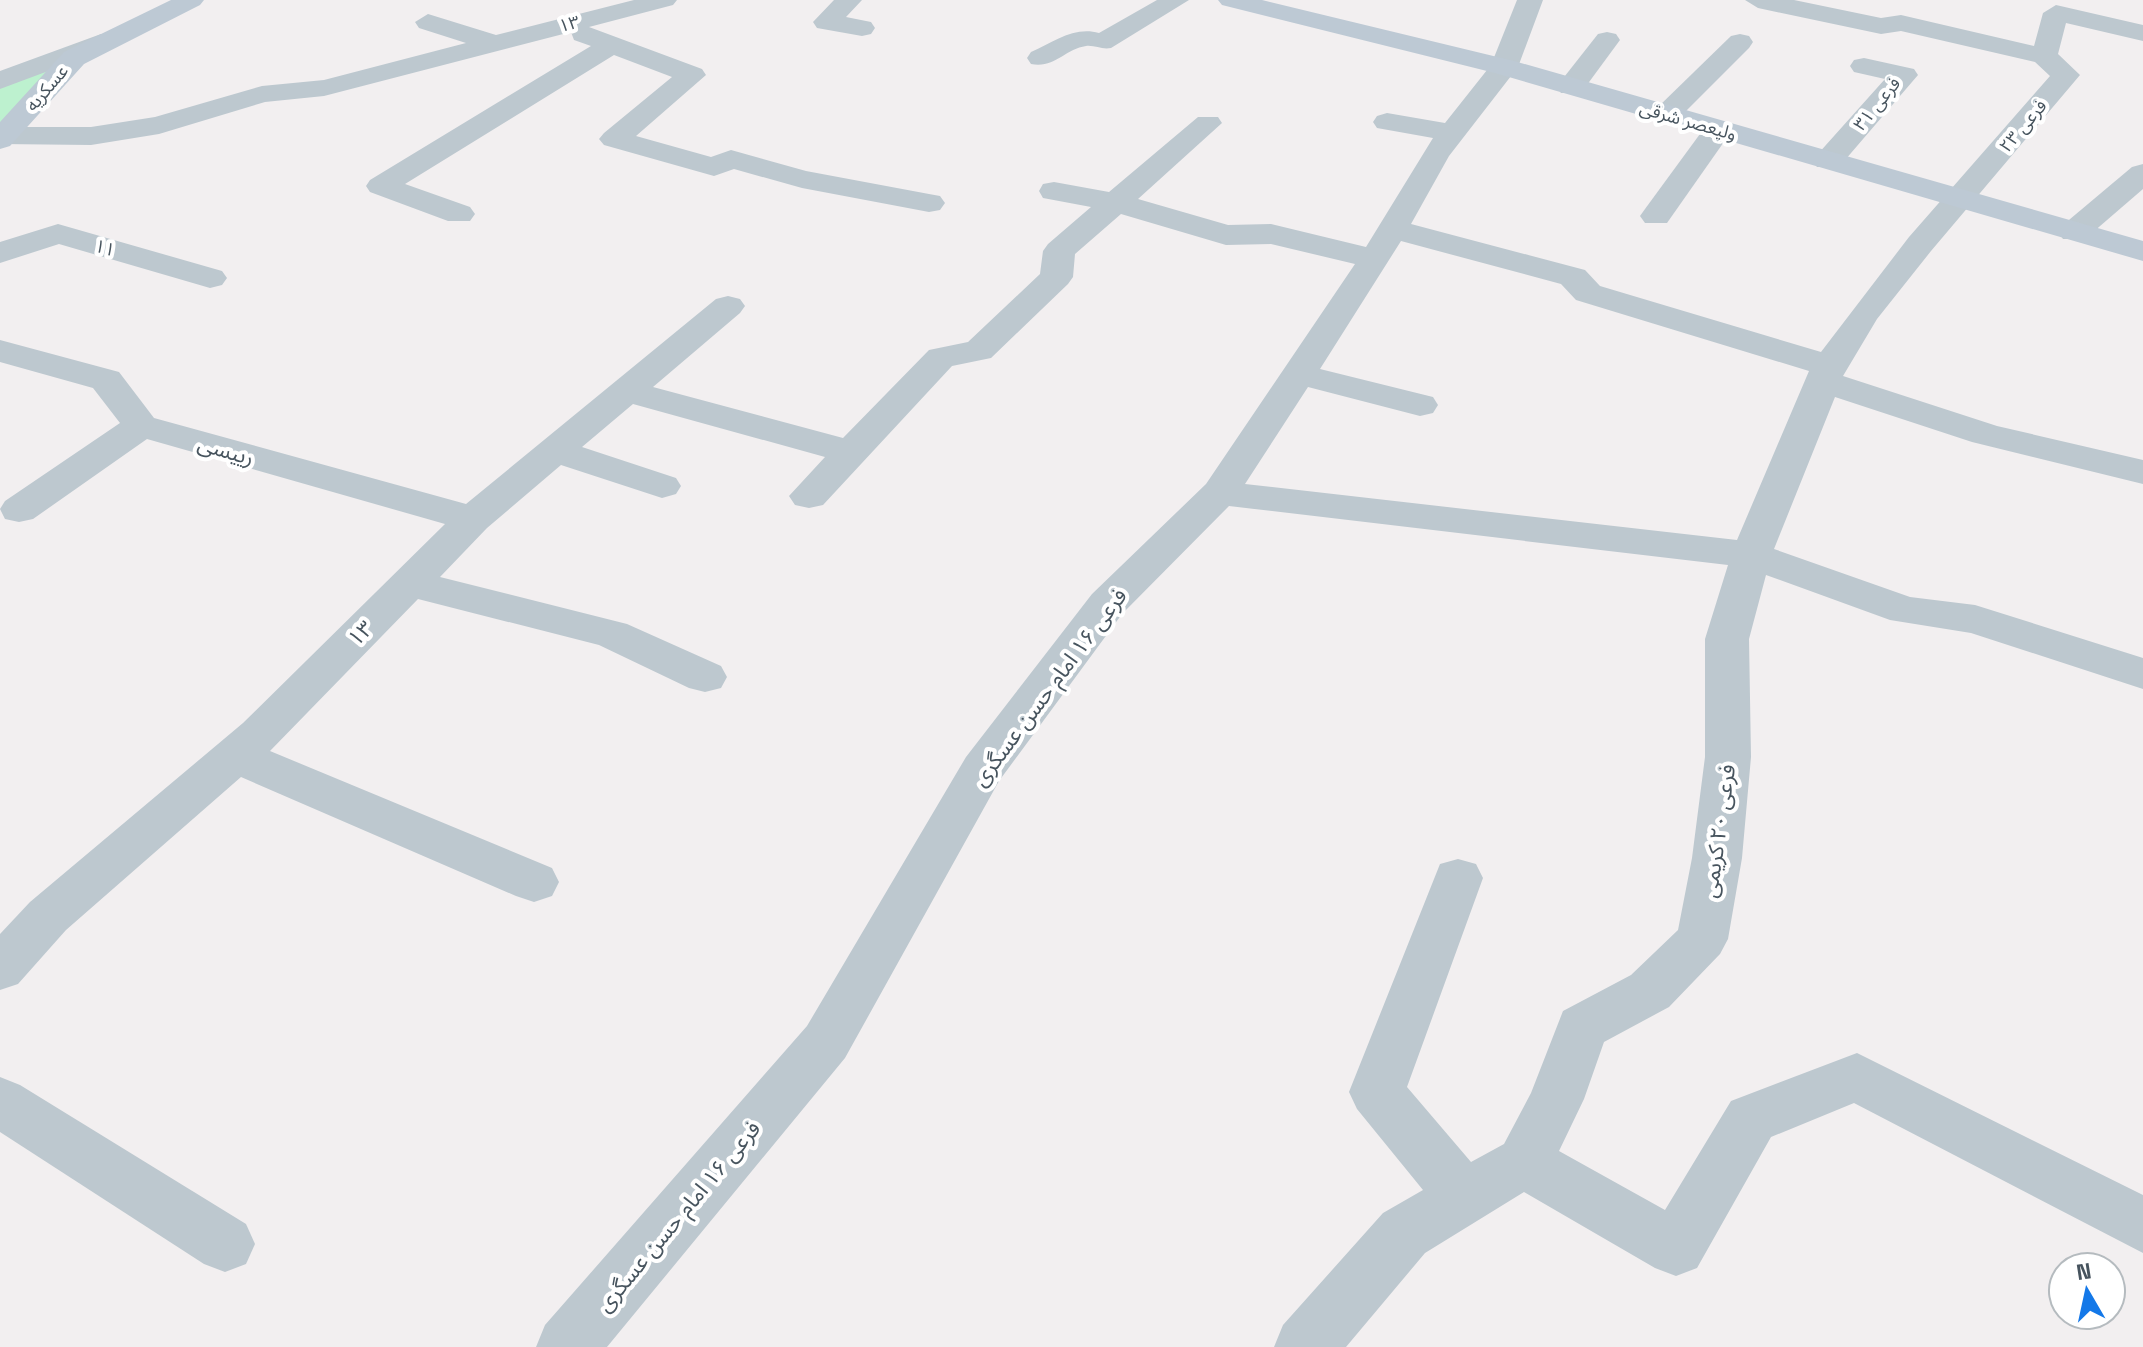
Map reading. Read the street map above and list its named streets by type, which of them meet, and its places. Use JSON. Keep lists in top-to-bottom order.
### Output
{
  "streets": {
    "main road": ["عسکریه", "ولیعصر شرقی"],
    "street": [
      "۱۳",
      "فرعی ۳۱",
      "فرعی ۲۳",
      "۱۱",
      "رییسی",
      "فرعی ۱۶ امام حسن عسگری",
      "فرعی ۲۰ کریمی"
    ]
  },
  "crossings": [
    ["۱۳", "عسکریه"],
    ["۱۳", "رییسی"],
    ["فرعی ۳۱", "ولیعصر شرقی"],
    ["ولیعصر شرقی", "فرعی ۲۳"],
    ["ولیعصر شرقی", "فرعی ۱۶ امام حسن عسگری"],
    ["ولیعصر شرقی", "فرعی ۲۰ کریمی"],
    ["فرعی ۲۳", "فرعی ۲۰ کریمی"]
  ],
  "north": "top"
}
